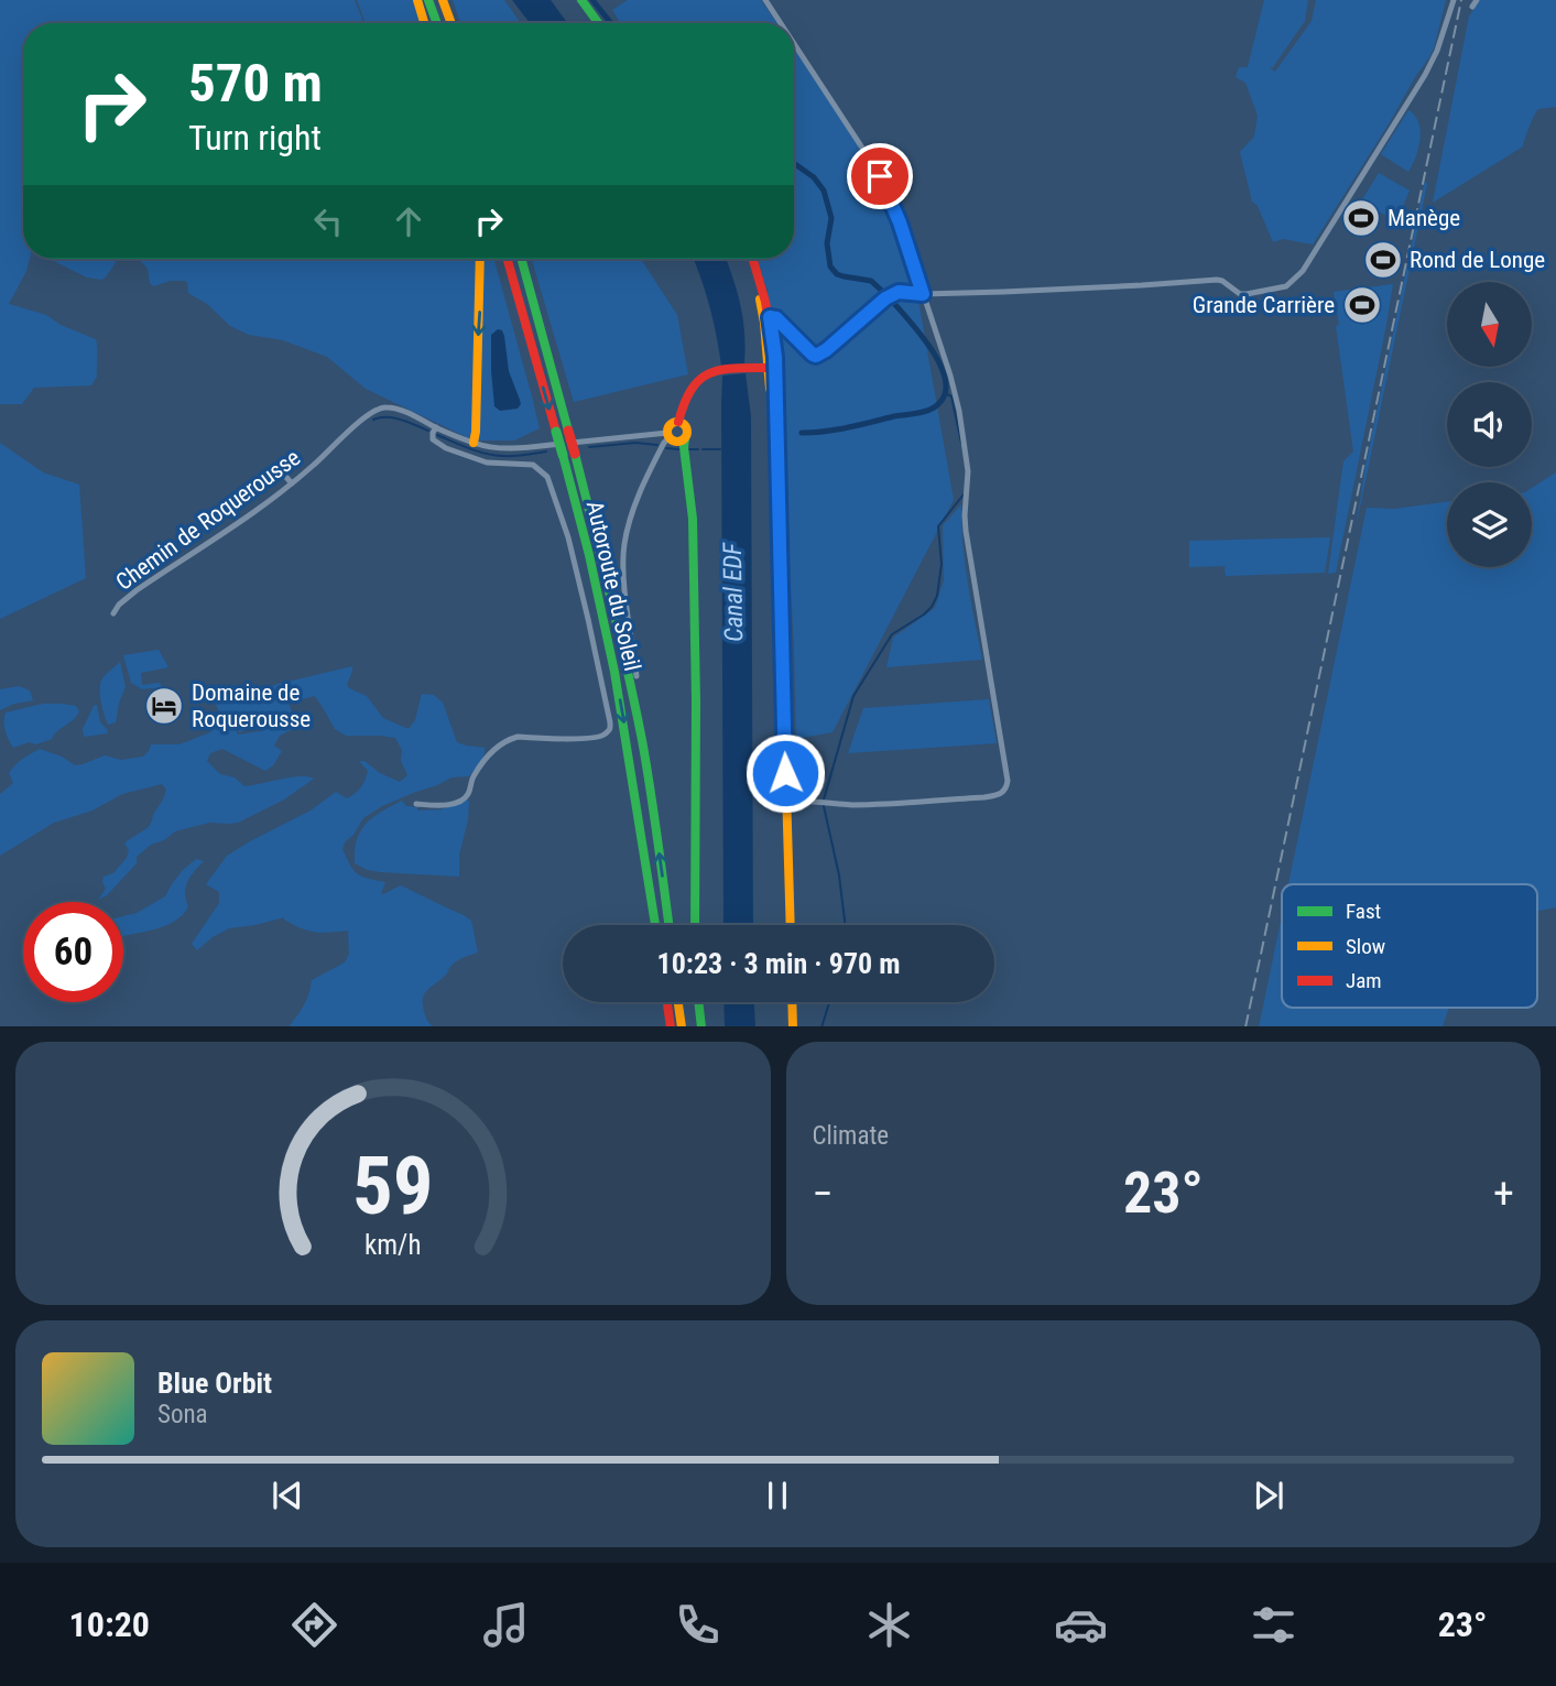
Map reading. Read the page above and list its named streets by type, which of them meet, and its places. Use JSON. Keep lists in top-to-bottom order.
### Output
{
  "streets": {
    "main road": ["Autoroute du Soleil"],
    "street": ["Chemin de Roquerousse"]
  },
  "water": ["Canal EDF"],
  "places": {
    "sports": ["Manège", "Rond de Longe", "Grande Carrière"],
    "hotel": ["Domaine de Roquerousse"]
  },
  "legend": ["Fast", "Slow", "Jam"],
  "north": "bottom",
  "page": {
    "turn": ["570 m", "Turn right"],
    "limit": "60",
    "trip": "10:23 · 3 min · 970 m",
    "tile": "Climate",
    "heat": ["−", "23°", "+"],
    "song": ["Blue Orbit", "Sona"],
    "tabs": ["10:20", "23°"],
    "gauge": ["59", "km/h"]
  }
}
